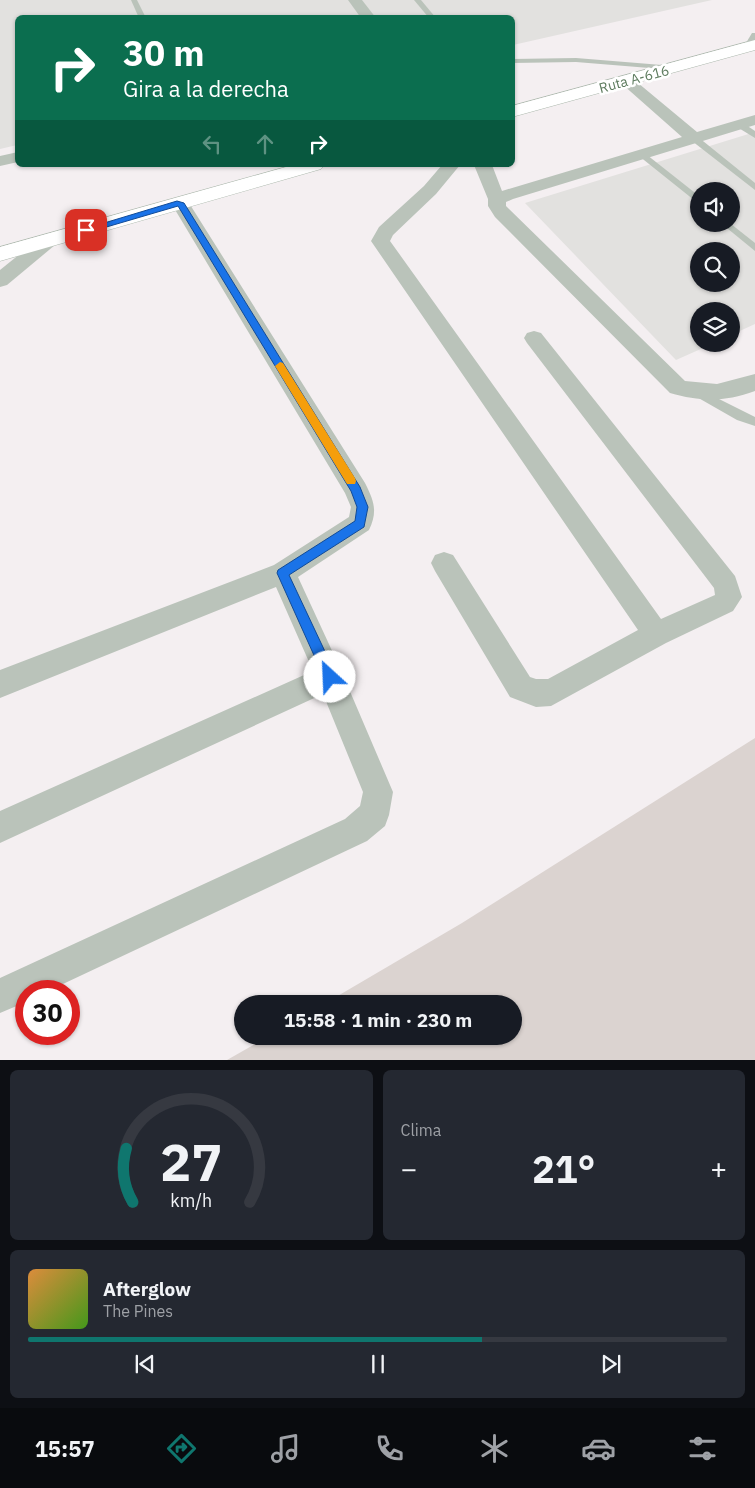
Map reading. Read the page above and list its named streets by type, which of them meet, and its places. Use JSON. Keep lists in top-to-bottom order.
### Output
{
  "streets": {
    "main road": ["Ruta A-616"]
  },
  "page": {
    "turn": ["30 m", "Gira a la derecha"],
    "limit": "30",
    "trip": "15:58 · 1 min · 230 m",
    "tile": "Clima",
    "heat": ["−", "21°", "+"],
    "song": ["Afterglow", "The Pines"],
    "tabs": "15:57",
    "gauge": ["27", "km/h"]
  }
}
